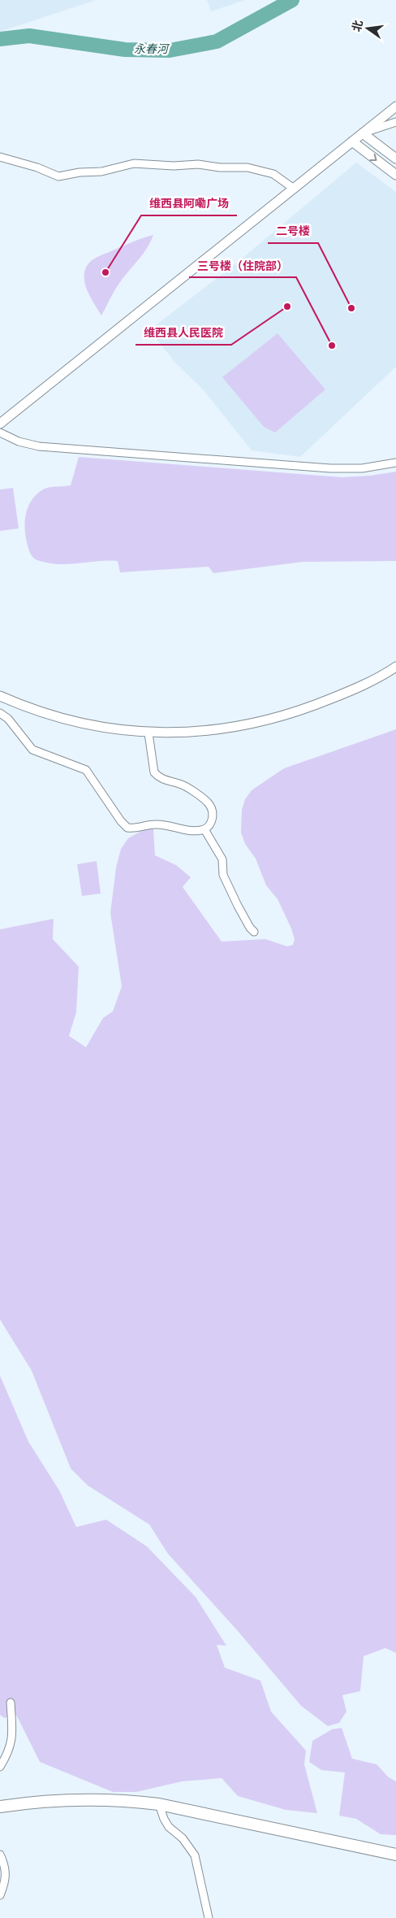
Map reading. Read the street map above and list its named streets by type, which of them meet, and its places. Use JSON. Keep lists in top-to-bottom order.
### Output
{
  "water": ["永春河"],
  "places": [
    "维西县阿嘞广场",
    "维西县人民医院",
    "二号楼",
    "三号楼（住院部）"
  ],
  "north": "left"
}
